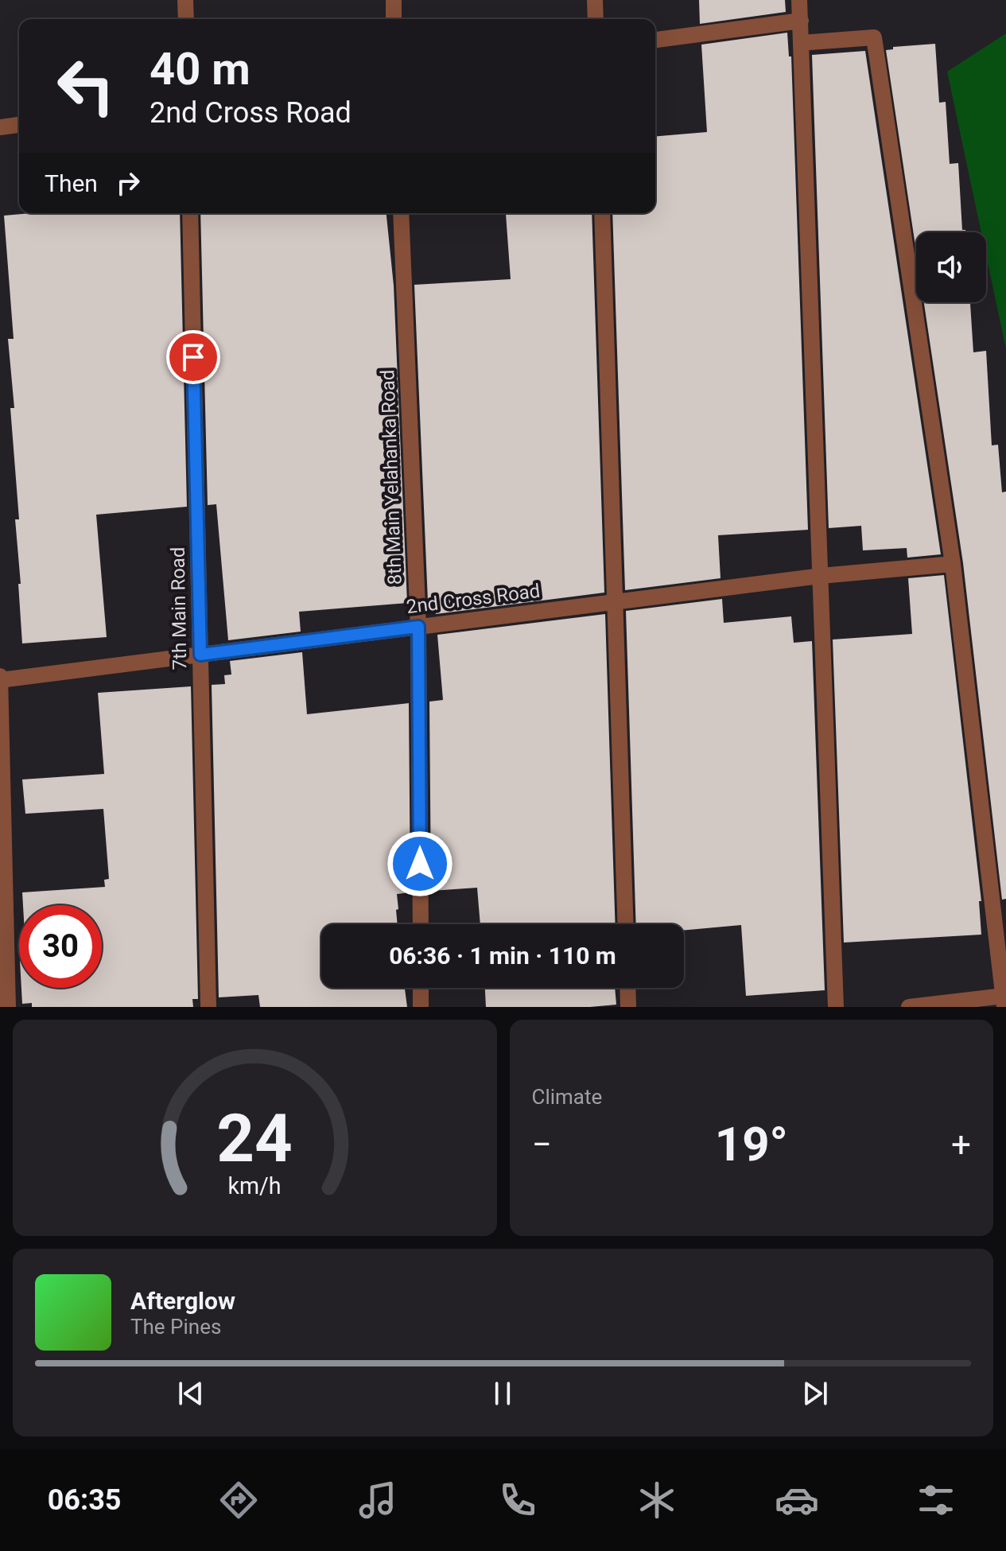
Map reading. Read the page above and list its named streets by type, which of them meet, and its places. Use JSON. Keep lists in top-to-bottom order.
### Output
{
  "streets": {
    "street": ["8th Main Yelahanka Road", "2nd Cross Road", "7th Main Road"]
  },
  "crossings": [
    ["8th Main Yelahanka Road", "2nd Cross Road"],
    ["2nd Cross Road", "7th Main Road"]
  ],
  "page": {
    "turn": ["40 m", "2nd Cross Road"],
    "then": "Then",
    "limit": "30",
    "trip": "06:36 · 1 min · 110 m",
    "tile": "Climate",
    "heat": ["−", "19°", "+"],
    "song": ["Afterglow", "The Pines"],
    "tabs": "06:35",
    "gauge": ["24", "km/h"]
  }
}
